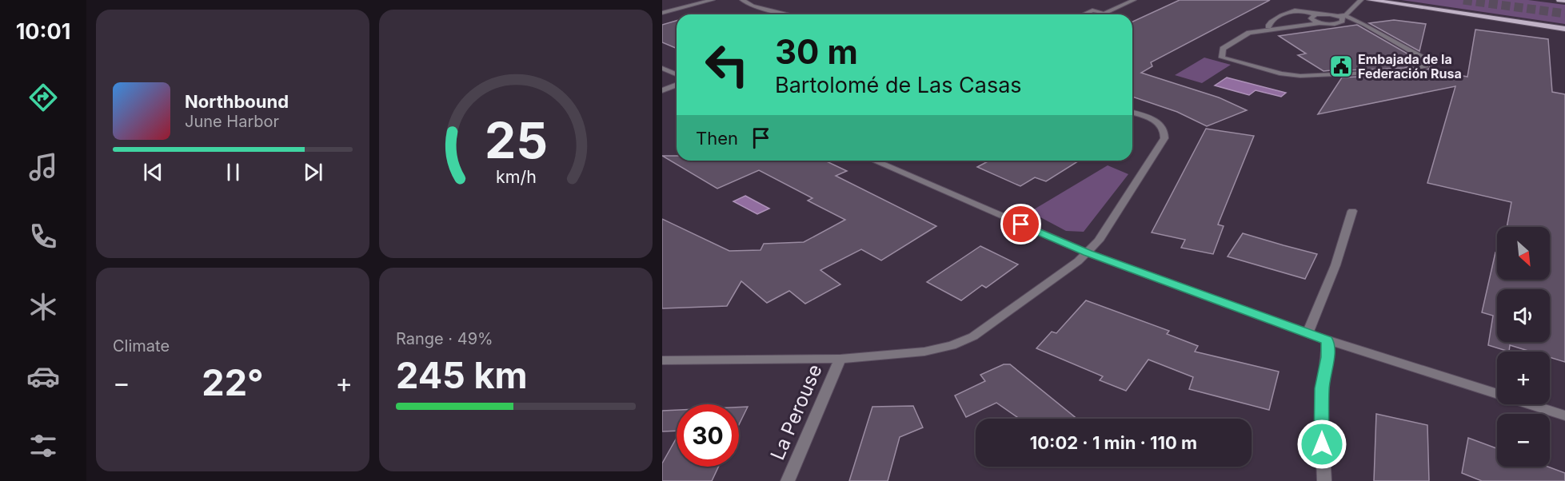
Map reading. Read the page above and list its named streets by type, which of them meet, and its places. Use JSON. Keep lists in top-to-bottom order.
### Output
{
  "streets": {
    "street": ["La Perouse"]
  },
  "places": {
    "public building": ["Embajada de la Federación Rusa"]
  },
  "north": "bottom right",
  "page": {
    "tabs": "10:01",
    "turn": ["30 m", "Bartolomé de Las Casas"],
    "song": ["Northbound", "June Harbor"],
    "then": "Then",
    "map_buttons": ["+", "−"],
    "tile": [
      "Climate",
      ["Range · 49%", "245 km"]
    ],
    "heat": ["−", "22°", "+"],
    "limit": "30",
    "trip": "10:02 · 1 min · 110 m",
    "gauge": ["25", "km/h"]
  }
}
